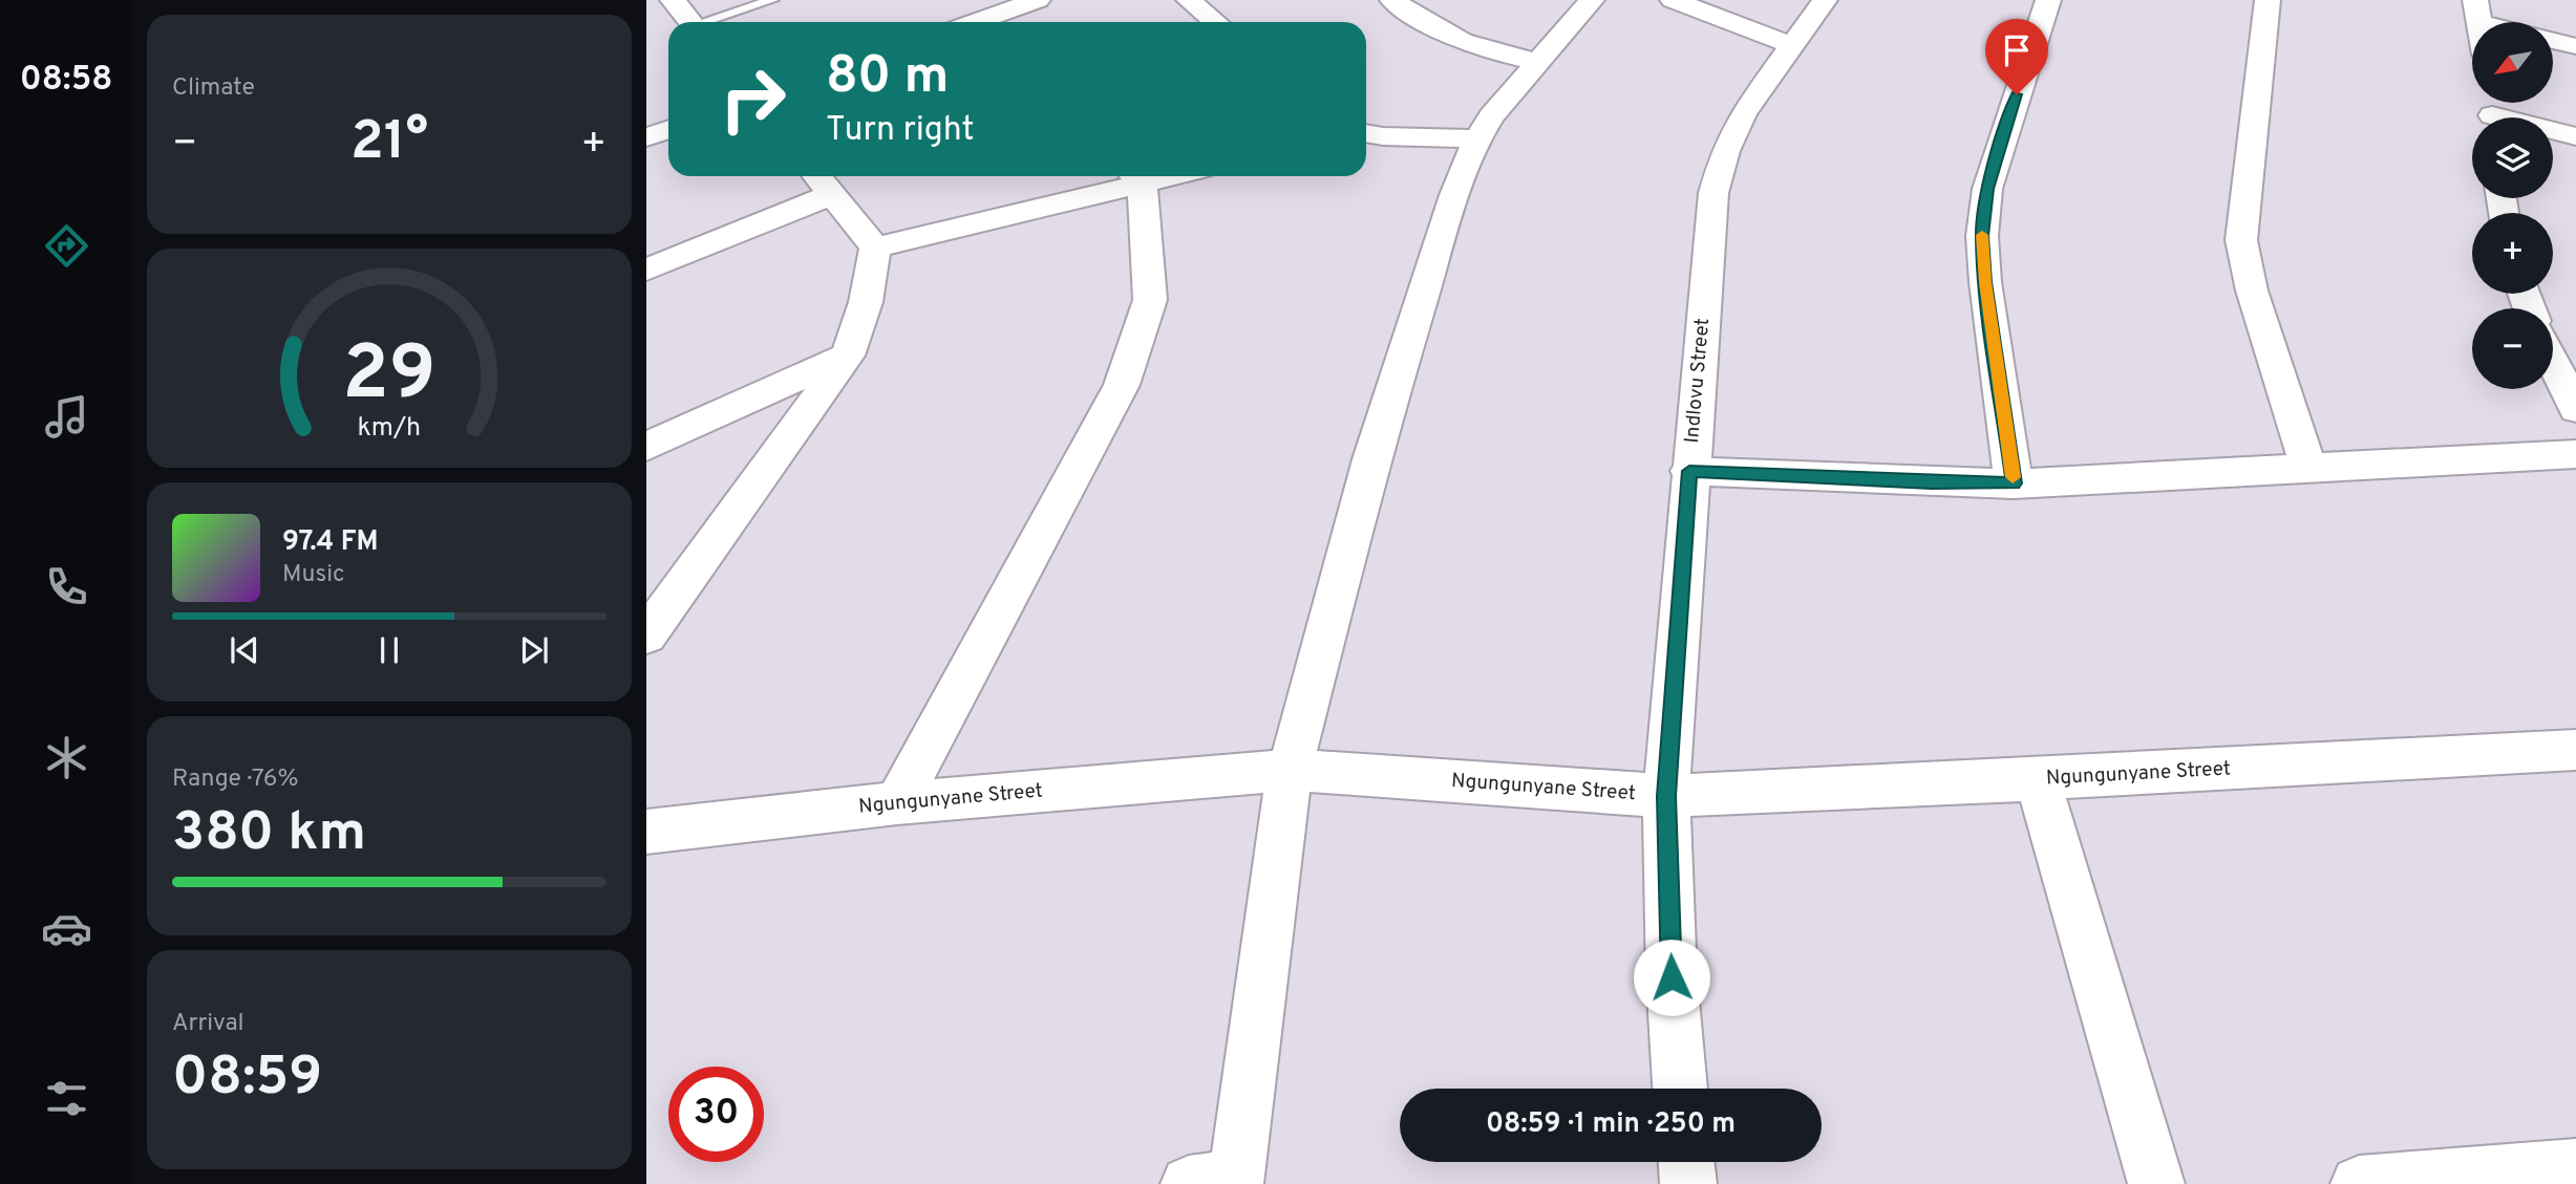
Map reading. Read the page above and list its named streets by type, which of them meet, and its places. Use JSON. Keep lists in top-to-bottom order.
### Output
{
  "streets": {
    "street": ["Indlovu Street", "Ngungunyane Street"]
  },
  "crossings": [
    ["Indlovu Street", "Ngungunyane Street"]
  ],
  "north": "bottom left",
  "page": {
    "tabs": "08:58",
    "tile": [
      "Climate",
      ["Range · 76%", "380 km"],
      ["Arrival", "08:59"]
    ],
    "map_buttons": ["+", "−"],
    "turn": ["80 m", "Turn right"],
    "heat": ["−", "21°", "+"],
    "song": ["97.4 FM", "Music"],
    "limit": "30",
    "trip": "08:59 · 1 min · 250 m",
    "gauge": ["29", "km/h"]
  }
}
